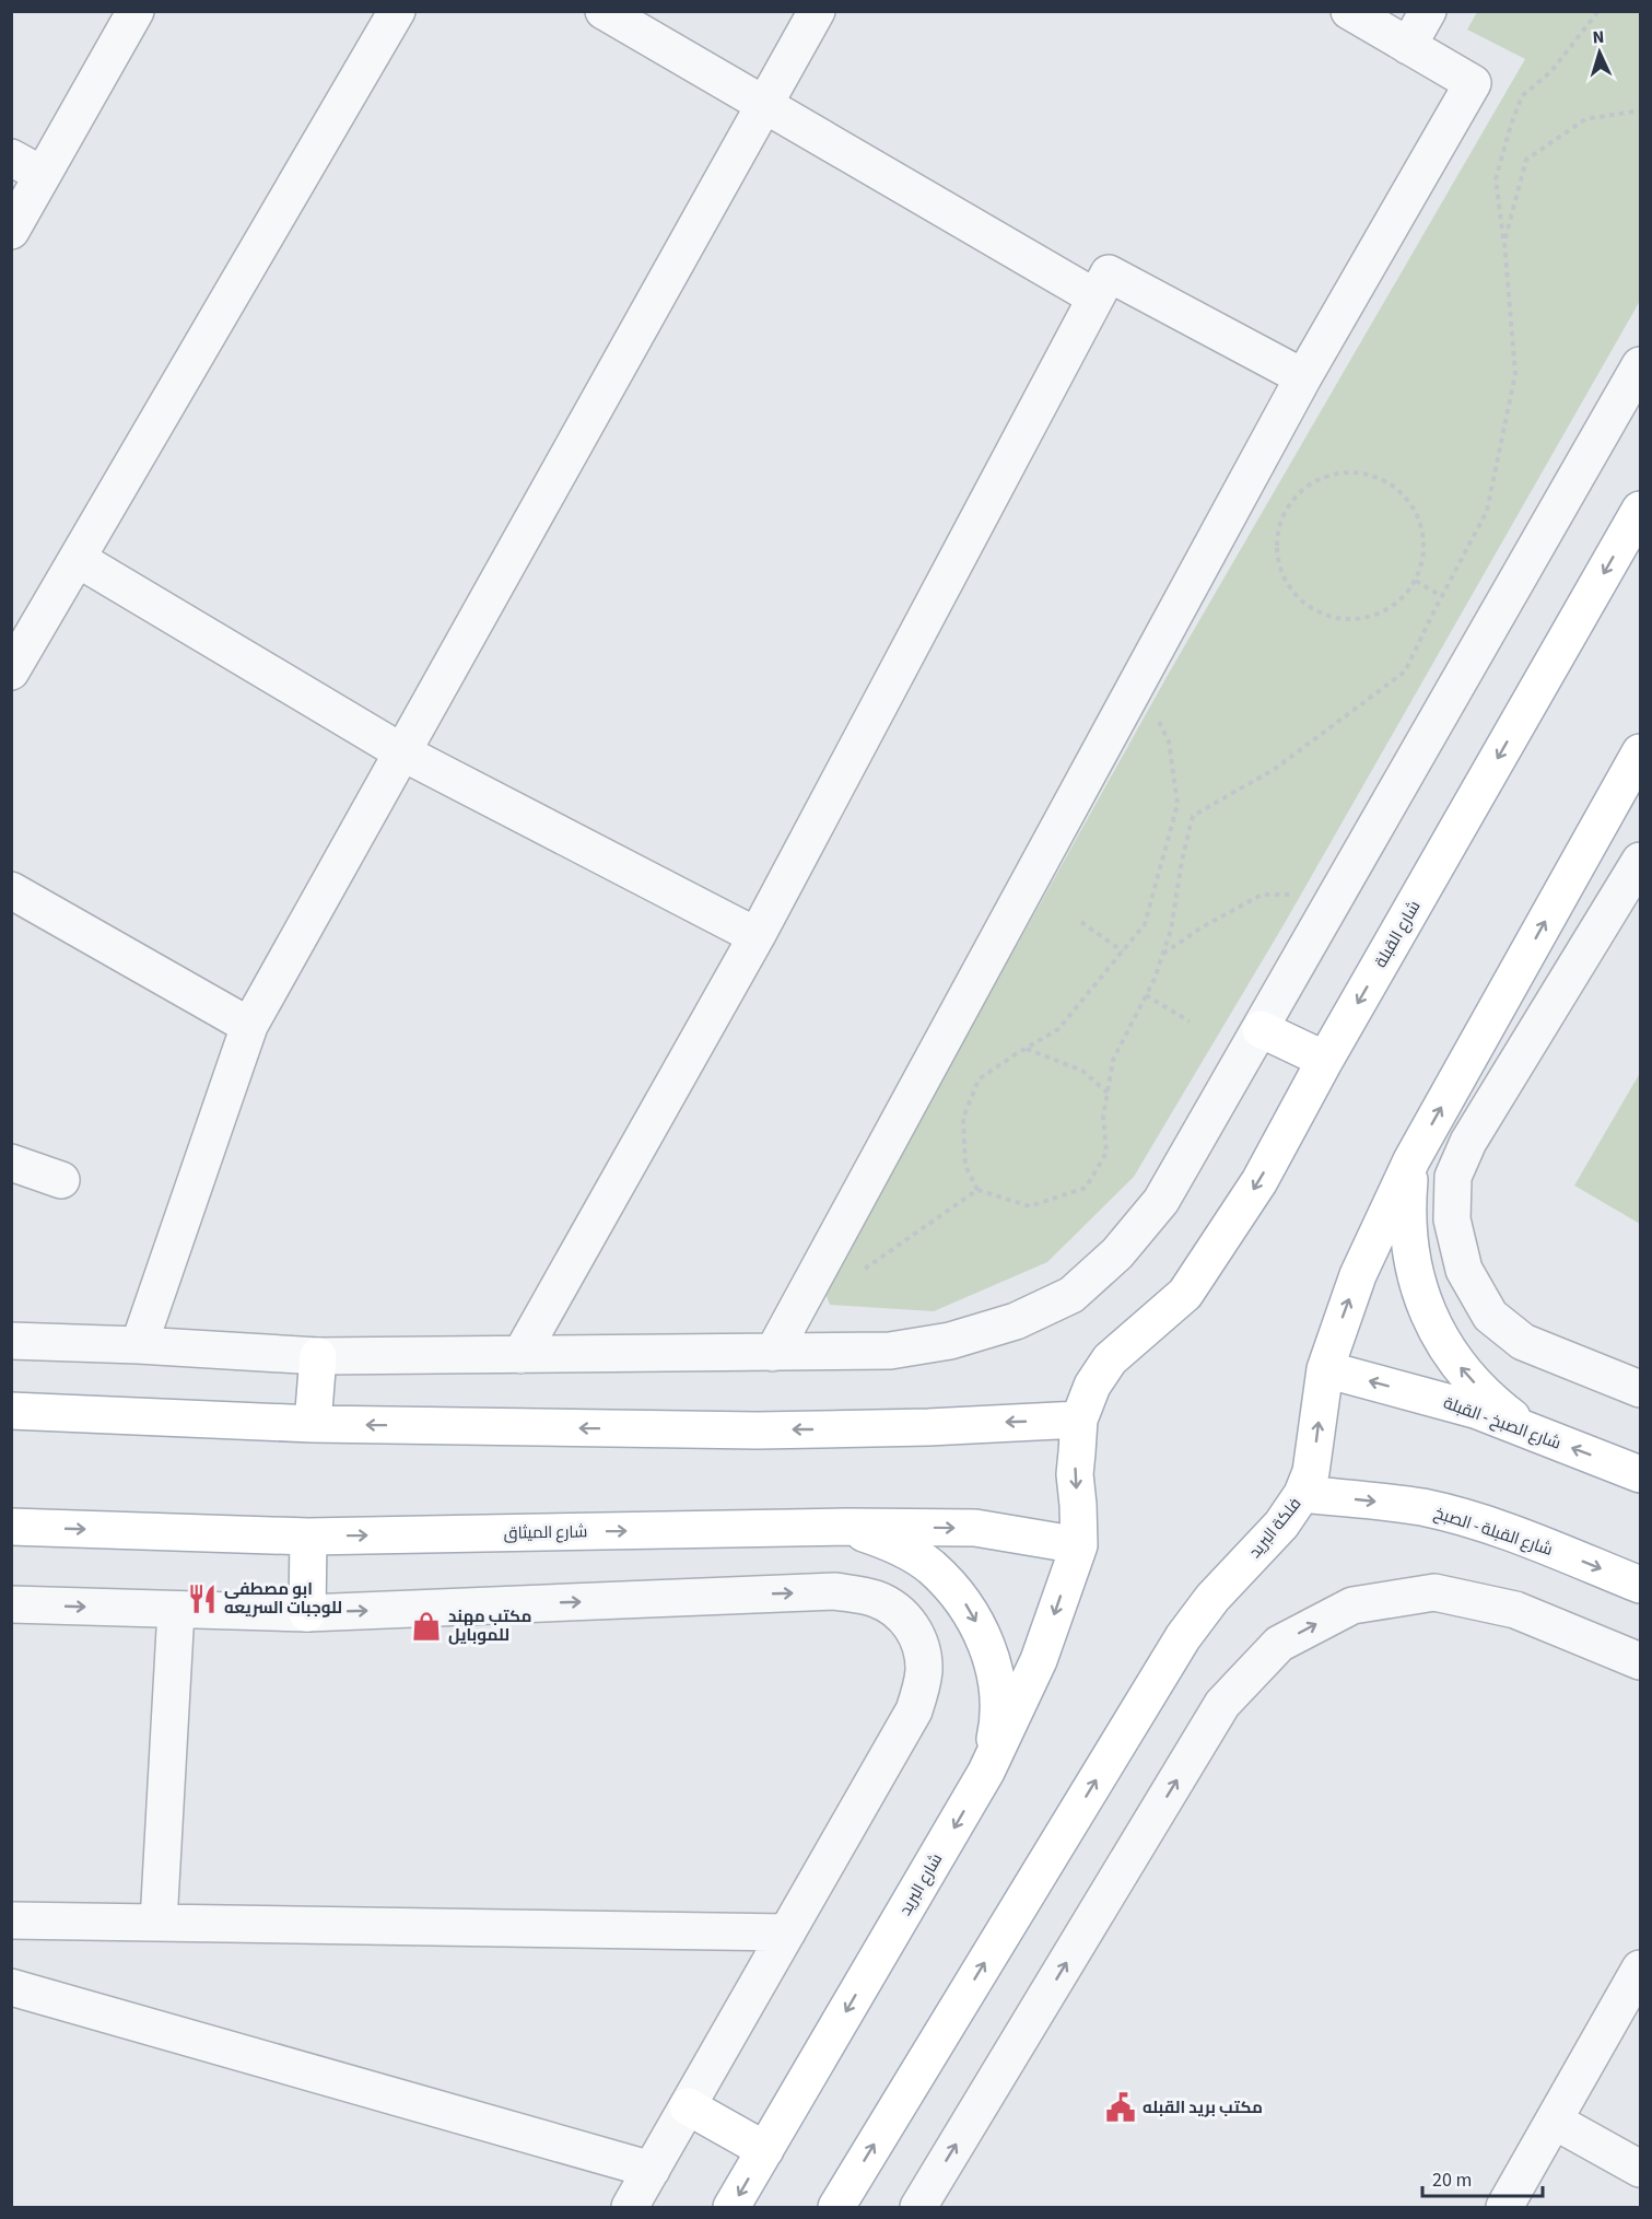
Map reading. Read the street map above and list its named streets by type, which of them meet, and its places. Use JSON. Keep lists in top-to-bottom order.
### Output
{
  "streets": {
    "main road": [
      "شارع القبلة",
      "شارع الصبخ - القبلة",
      "فلكة البريد",
      "شارع القبلة - الصبخ",
      "شارع الميثاق",
      "شارع البريد"
    ]
  },
  "crossings": [
    ["شارع الصبخ - القبلة", "فلكة البريد"],
    ["فلكة البريد", "شارع القبلة - الصبخ"],
    ["شارع الميثاق", "شارع البريد"]
  ],
  "one_way": [
    "شارع الصبخ - القبلة",
    "فلكة البريد",
    "شارع القبلة - الصبخ",
    "شارع البريد"
  ],
  "places": {
    "restaurant": ["ابو مصطفى للوجبات السريعه"],
    "shop": ["مكتب مهند للموبايل"],
    "public building": ["مكتب بريد القبله"]
  },
  "scale_bar": "20 m",
  "north": "top"
}
